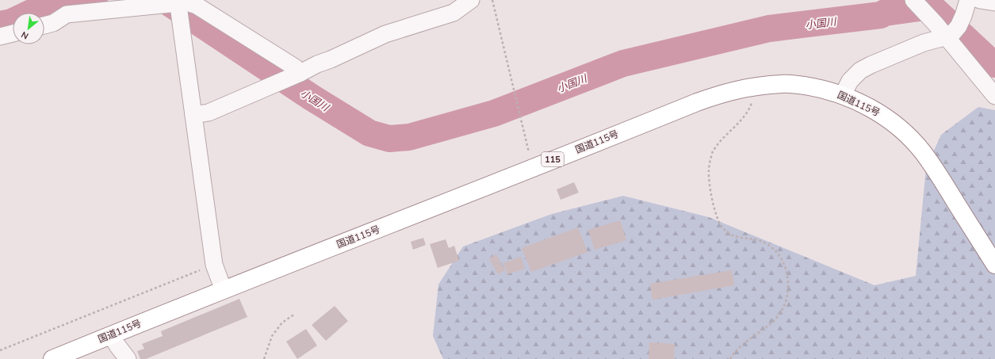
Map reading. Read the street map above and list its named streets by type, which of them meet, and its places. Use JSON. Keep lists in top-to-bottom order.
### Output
{
  "streets": {
    "highway": ["国道115号", "115"]
  },
  "water": ["小国川"],
  "north": "bottom left"
}
